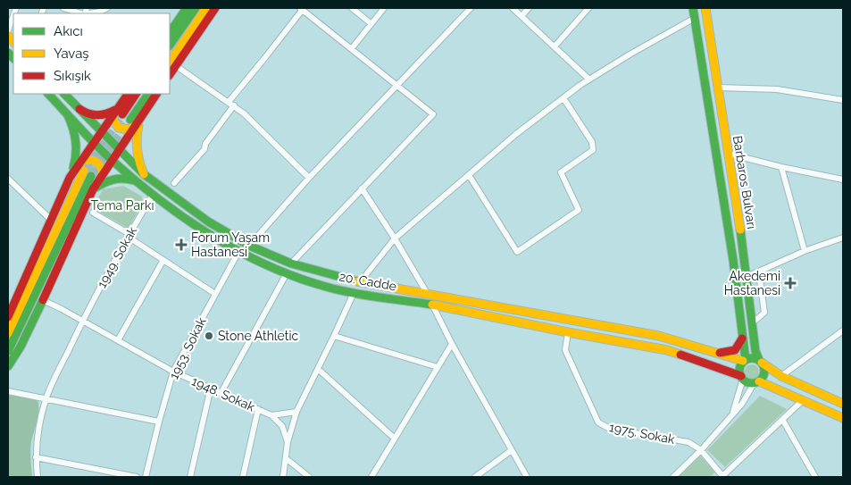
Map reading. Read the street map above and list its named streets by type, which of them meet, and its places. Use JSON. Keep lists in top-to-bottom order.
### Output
{
  "streets": {
    "street": [
      "Barbaros Bulvarı",
      "1949. Sokak",
      "20. Cadde",
      "1953. Sokak",
      "1948. Sokak",
      "1975. Sokak"
    ]
  },
  "crossings": [
    ["Barbaros Bulvarı", "20. Cadde"],
    ["1949. Sokak", "20. Cadde"],
    ["1949. Sokak", "1948. Sokak"],
    ["20. Cadde", "1953. Sokak"],
    ["20. Cadde", "1975. Sokak"],
    ["1953. Sokak", "1948. Sokak"]
  ],
  "parks": ["Tema Parkı"],
  "places": {
    "health": ["Forum Yaşam Hastanesi", "Akedemi Hastanesi"],
    "other": ["Stone Athletic"]
  },
  "legend": ["Akıcı", "Yavaş", "Sıkışık"]
}
